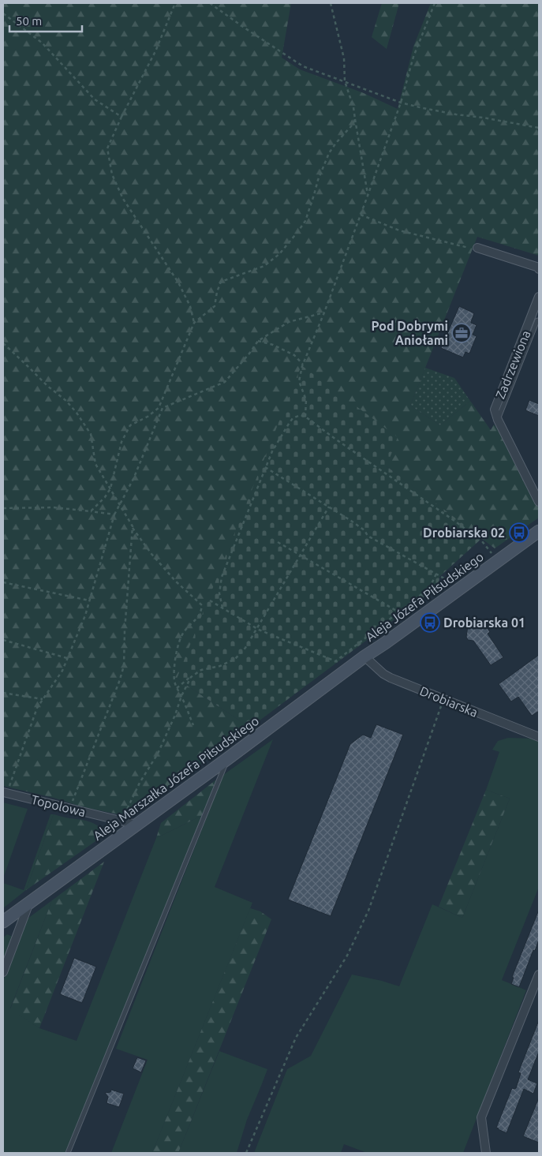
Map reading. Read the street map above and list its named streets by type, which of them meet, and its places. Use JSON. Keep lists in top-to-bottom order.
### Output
{
  "streets": {
    "main road": ["Aleja Józefa Piłsudskiego", "Aleja Marszałka Józefa Piłsudskiego"],
    "street": ["Zadrzewiona", "Drobiarska", "Topolowa"]
  },
  "crossings": [
    ["Aleja Józefa Piłsudskiego", "Drobiarska"],
    ["Aleja Józefa Piłsudskiego", "Aleja Marszałka Józefa Piłsudskiego"],
    ["Drobiarska", "Aleja Marszałka Józefa Piłsudskiego"],
    ["Aleja Marszałka Józefa Piłsudskiego", "Topolowa"]
  ],
  "places": {
    "office": ["Pod Dobrymi Aniołami"],
    "bus stop": ["Drobiarska 02", "Drobiarska 01"]
  },
  "scale_bar": "50 m"
}
